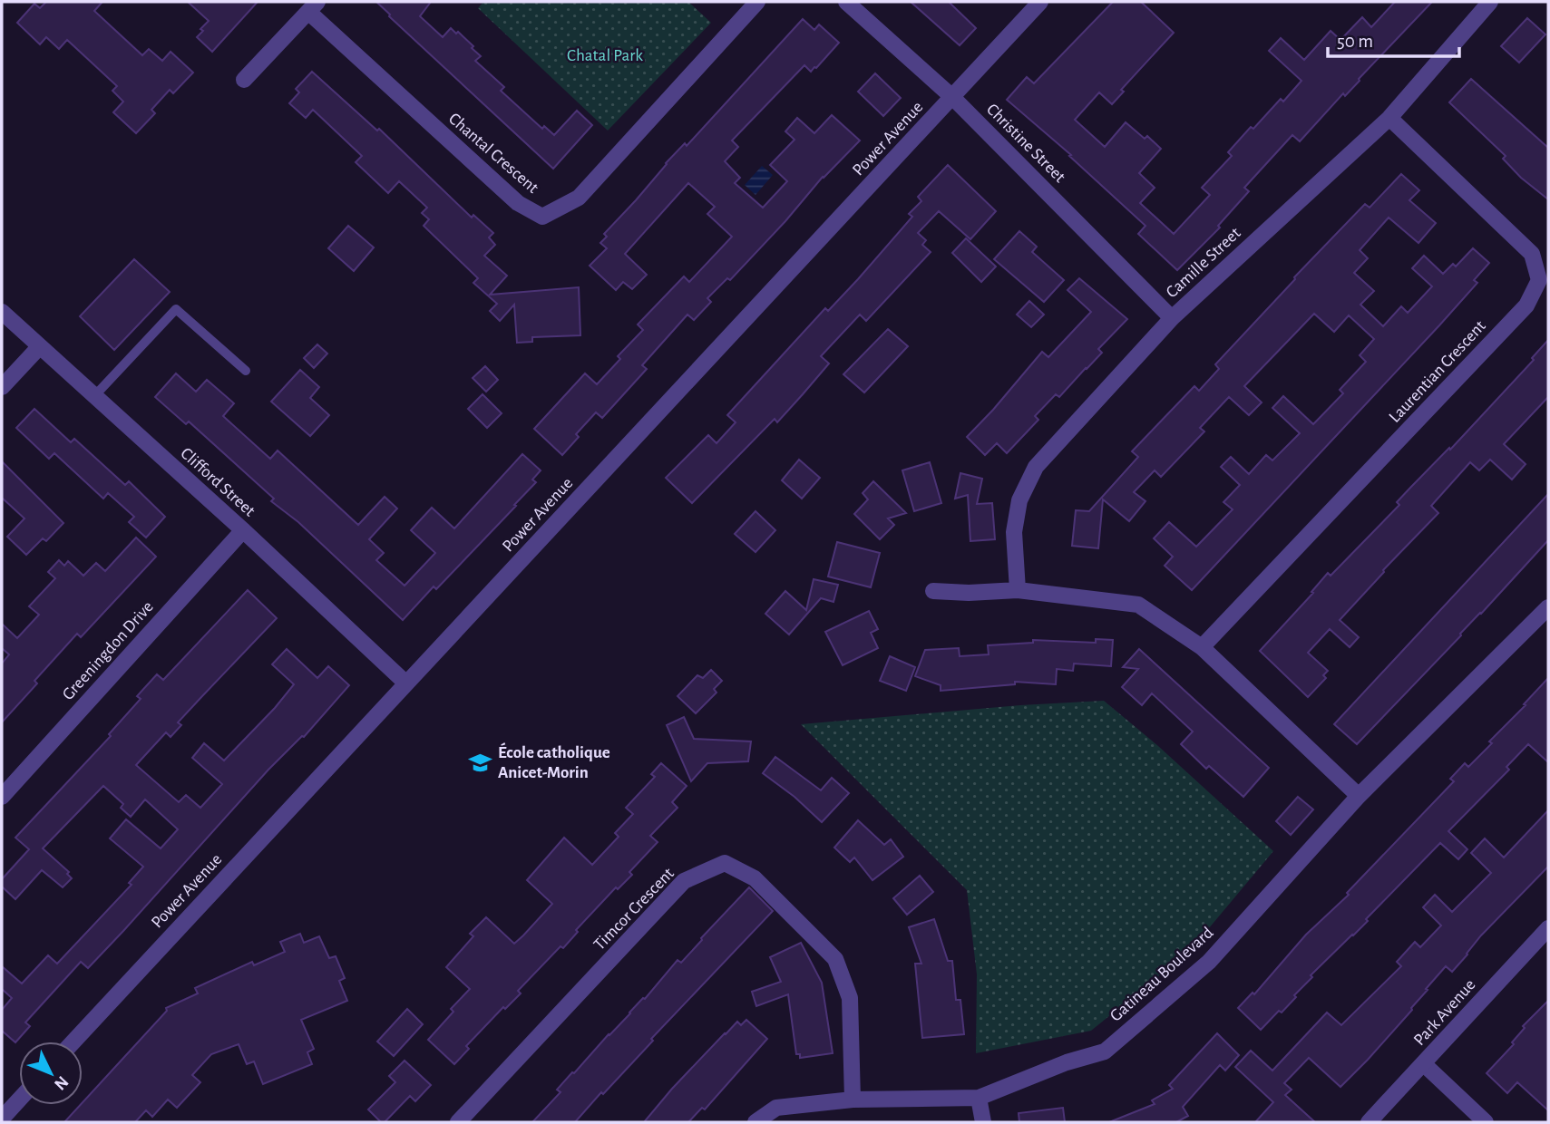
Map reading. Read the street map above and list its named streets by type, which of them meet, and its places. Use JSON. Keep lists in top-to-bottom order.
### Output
{
  "streets": {
    "street": [
      "Power Avenue",
      "Christine Street",
      "Chantal Crescent",
      "Camille Street",
      "Laurentian Crescent",
      "Clifford Street",
      "Greeningdon Drive",
      "Timcor Crescent",
      "Gatineau Boulevard",
      "Park Avenue"
    ]
  },
  "crossings": [
    ["Power Avenue", "Christine Street"],
    ["Power Avenue", "Clifford Street"],
    ["Christine Street", "Camille Street"],
    ["Camille Street", "Laurentian Crescent"],
    ["Clifford Street", "Greeningdon Drive"],
    ["Timcor Crescent", "Gatineau Boulevard"]
  ],
  "parks": ["Chatal Park"],
  "places": {
    "school or university": ["École catholique Anicet-Morin"]
  },
  "scale_bar": "50 m",
  "north": "bottom right"
}
